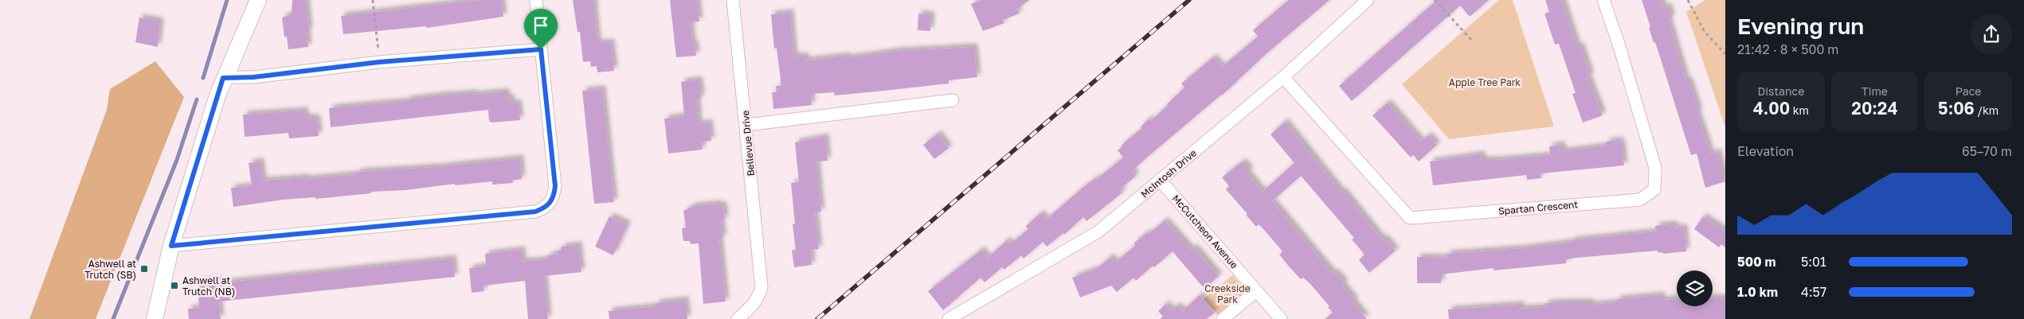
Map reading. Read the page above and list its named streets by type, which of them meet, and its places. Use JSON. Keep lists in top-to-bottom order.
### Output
{
  "streets": {
    "street": [
      "Bellevue Drive",
      "McIntosh Drive",
      "Spartan Crescent",
      "McCutcheon Avenue"
    ]
  },
  "crossings": [
    ["McIntosh Drive", "Spartan Crescent"],
    ["McIntosh Drive", "McCutcheon Avenue"]
  ],
  "parks": ["Apple Tree Park", "Creekside Park"],
  "places": {
    "transit": ["Ashwell at Trutch (SB)", "Ashwell at Trutch (NB)"]
  },
  "page": {
    "heading": ["Evening run", "21:42 · 8 × 500 m"],
    "stats": [
      ["Distance", "4.00 km"],
      ["Time", "20:24"],
      ["Pace", "5:06 /km"]
    ],
    "chart": ["Elevation", "65–70 m"],
    "list": [
      {
        "name": "500 m",
        "note": "5:01"
      },
      {
        "name": "1.0 km",
        "note": "4:57"
      }
    ]
  }
}
